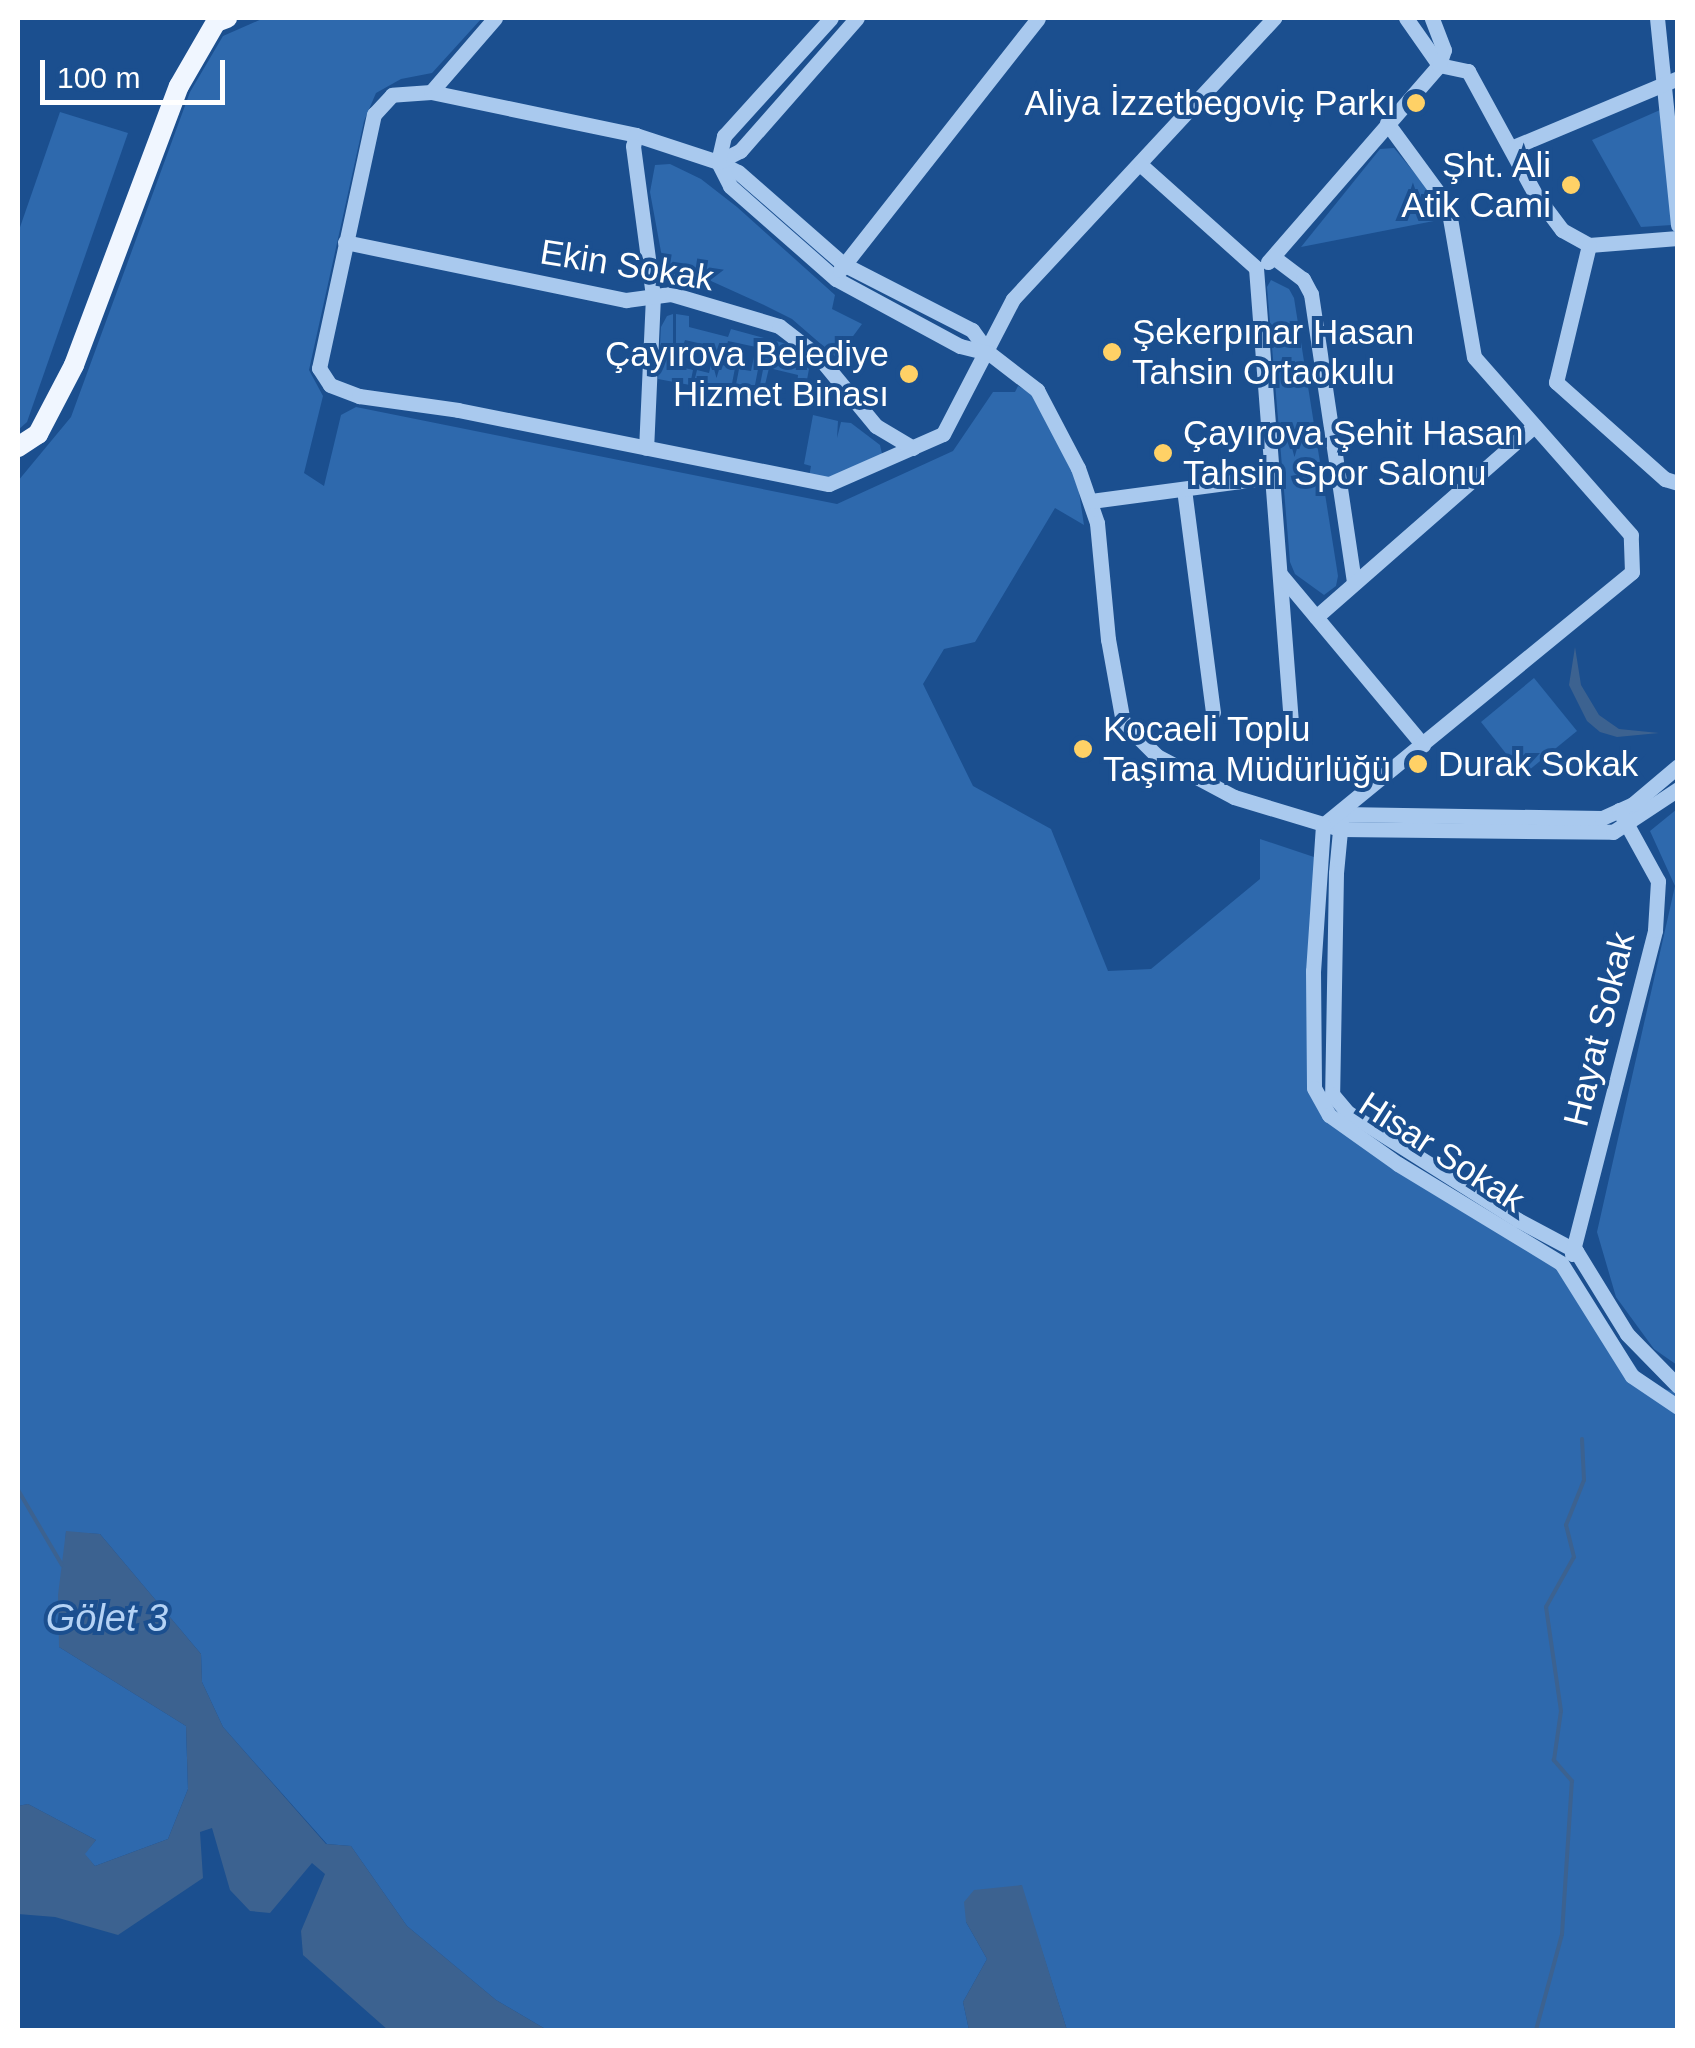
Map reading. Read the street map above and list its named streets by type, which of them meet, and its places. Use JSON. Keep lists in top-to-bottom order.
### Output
{
  "streets": {
    "street": ["Ekin Sokak", "Hayat Sokak", "Hisar Sokak"]
  },
  "crossings": [
    ["Hayat Sokak", "Hisar Sokak"]
  ],
  "water": ["Gölet 3"],
  "places": [
    "Aliya İzzetbegoviç Parkı",
    "Şht. Ali Atik Cami",
    "Şekerpınar Hasan Tahsin Ortaokulu",
    "Çayırova Belediye Hizmet Binası",
    "Çayırova Şehit Hasan Tahsin Spor Salonu",
    "Kocaeli Toplu Taşıma Müdürlüğü",
    "Durak Sokak"
  ],
  "scale_bar": "100 m"
}
